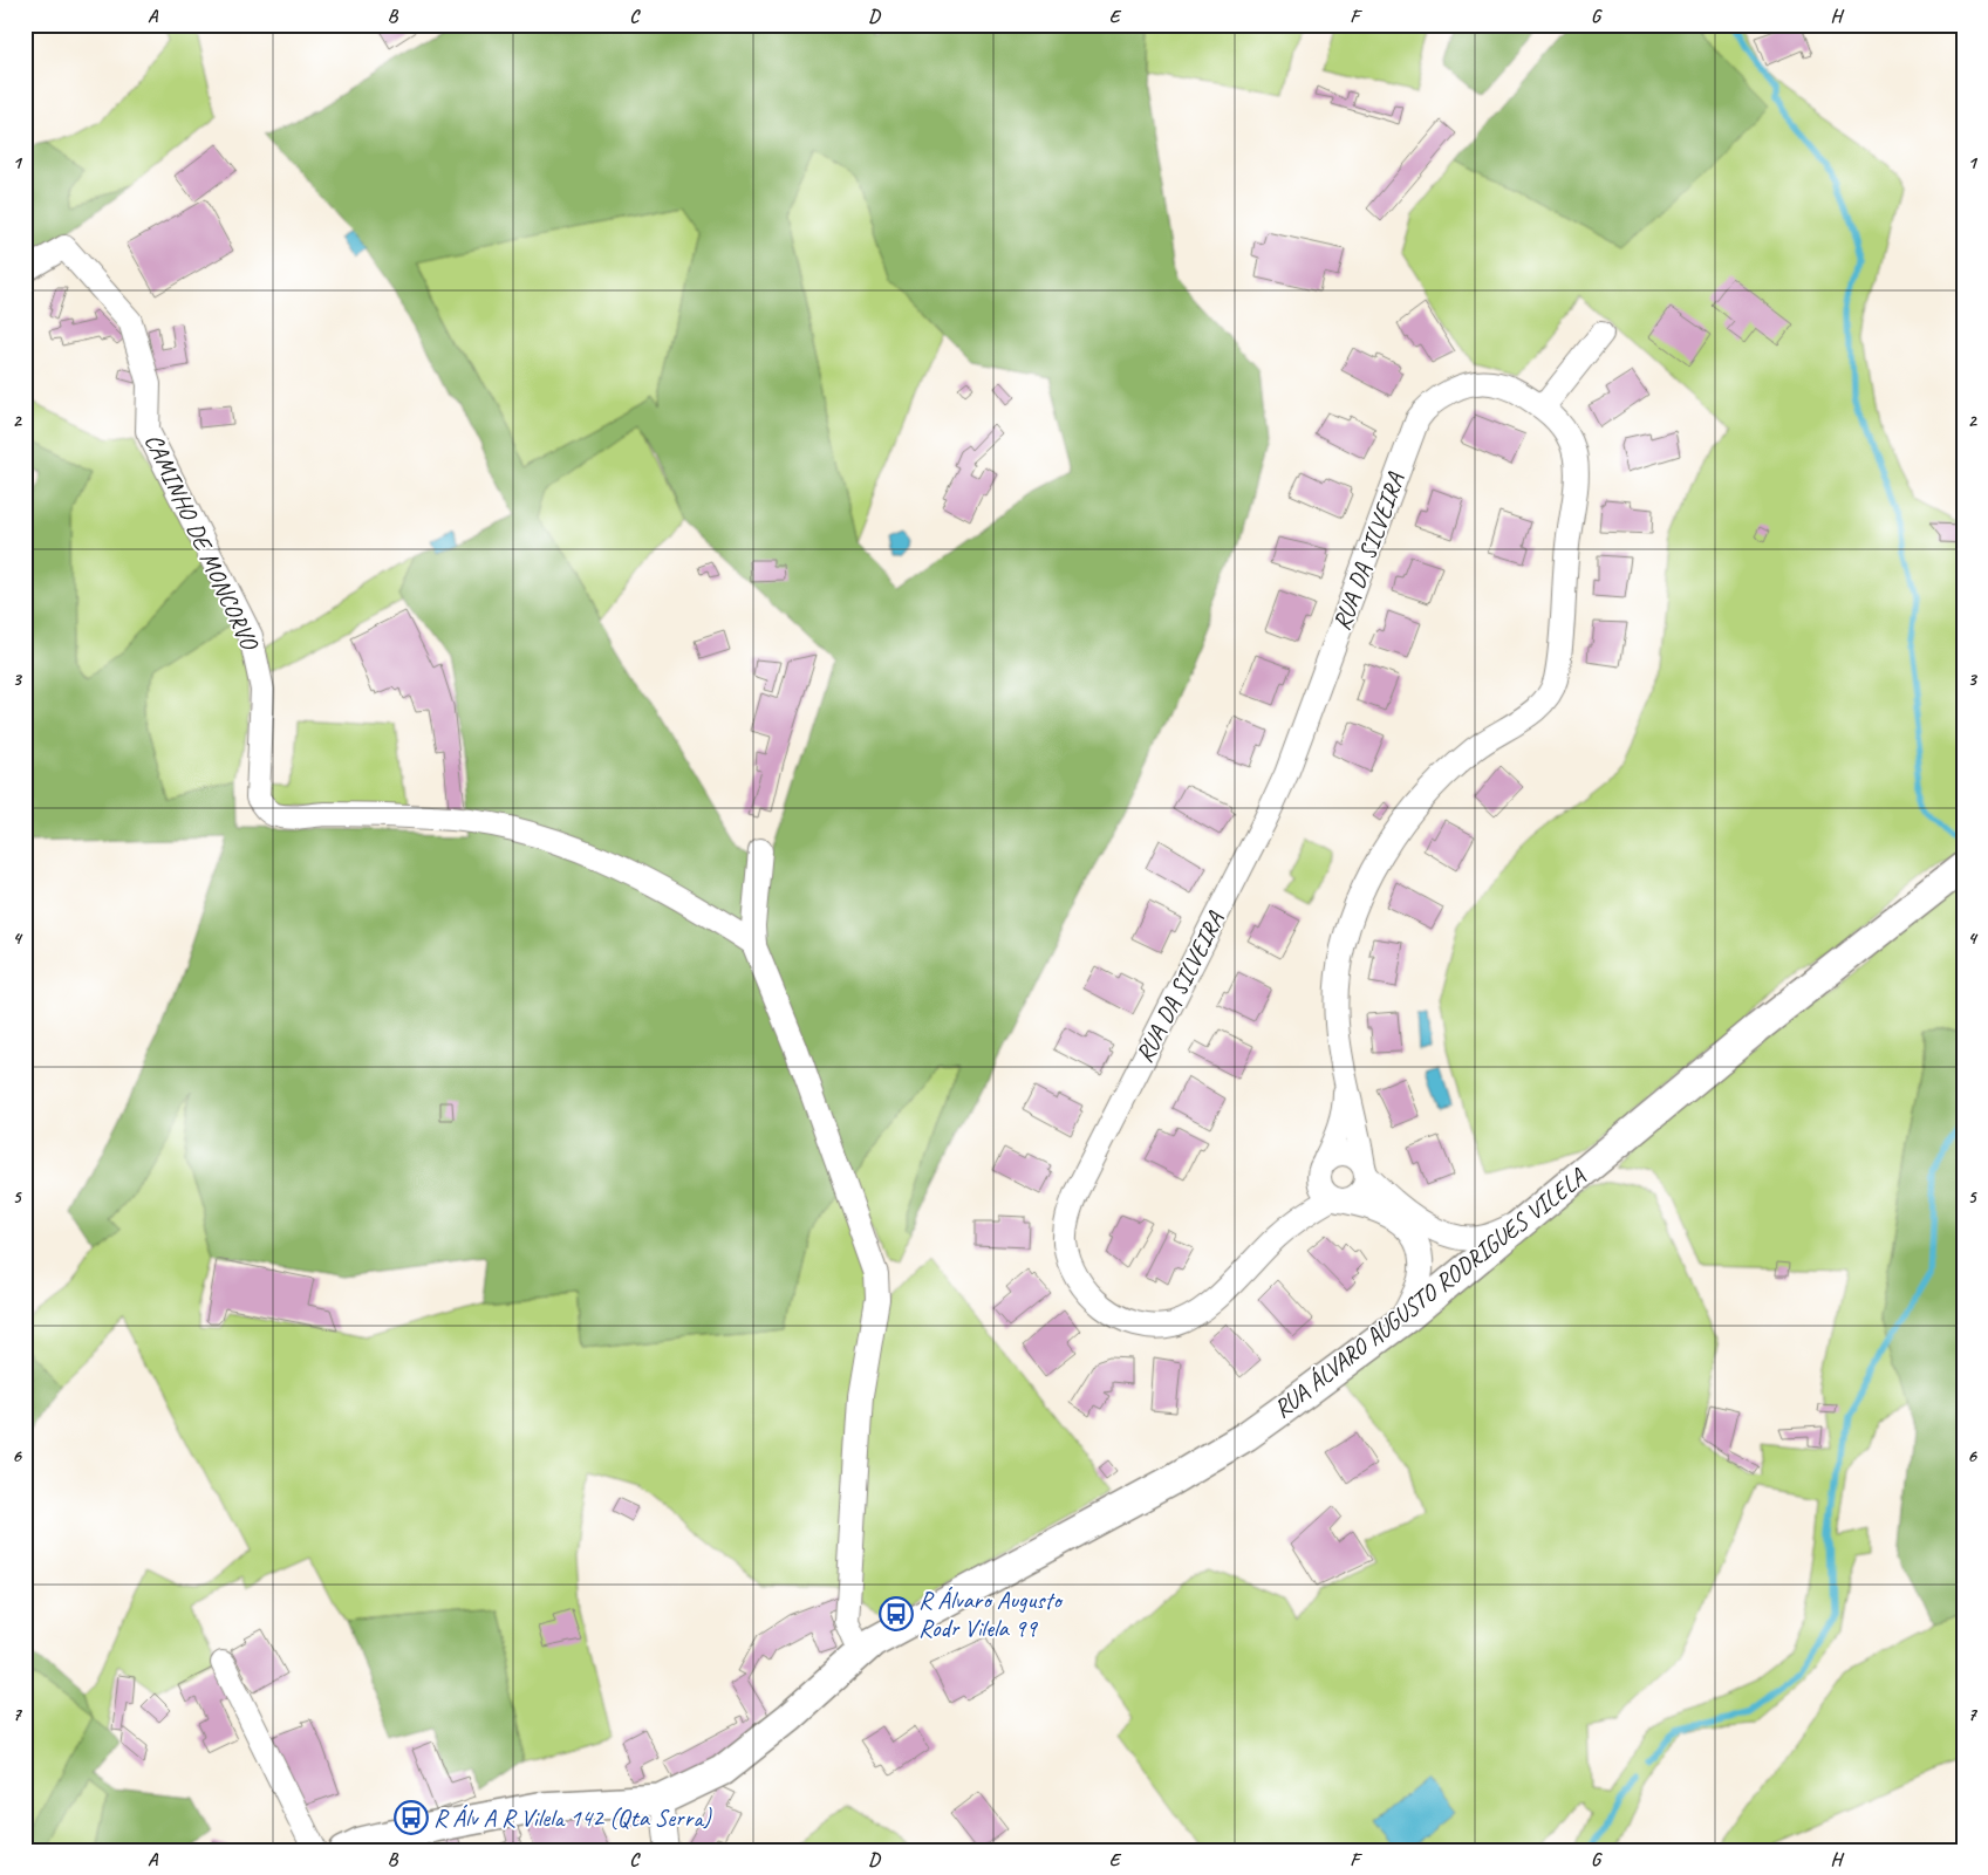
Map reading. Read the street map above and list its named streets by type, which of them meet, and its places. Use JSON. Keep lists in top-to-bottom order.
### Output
{
  "streets": {
    "main road": ["RUA ÁLVARO AUGUSTO RODRIGUES VILELA"],
    "street": ["CAMINHO DE MONCORVO", "RUA DA SILVEIRA"]
  },
  "places": {
    "bus stop": ["R Álvaro Augusto Rodr Vilela 99", "R Álv A R Vilela 142 (Qta Serra)"]
  },
  "grid": {
    "columns": [
      "A",
      "B",
      "C",
      "D",
      "E",
      "F",
      "G",
      "H"
    ],
    "rows": [
      "1",
      "2",
      "3",
      "4",
      "5",
      "6",
      "7"
    ]
  }
}
